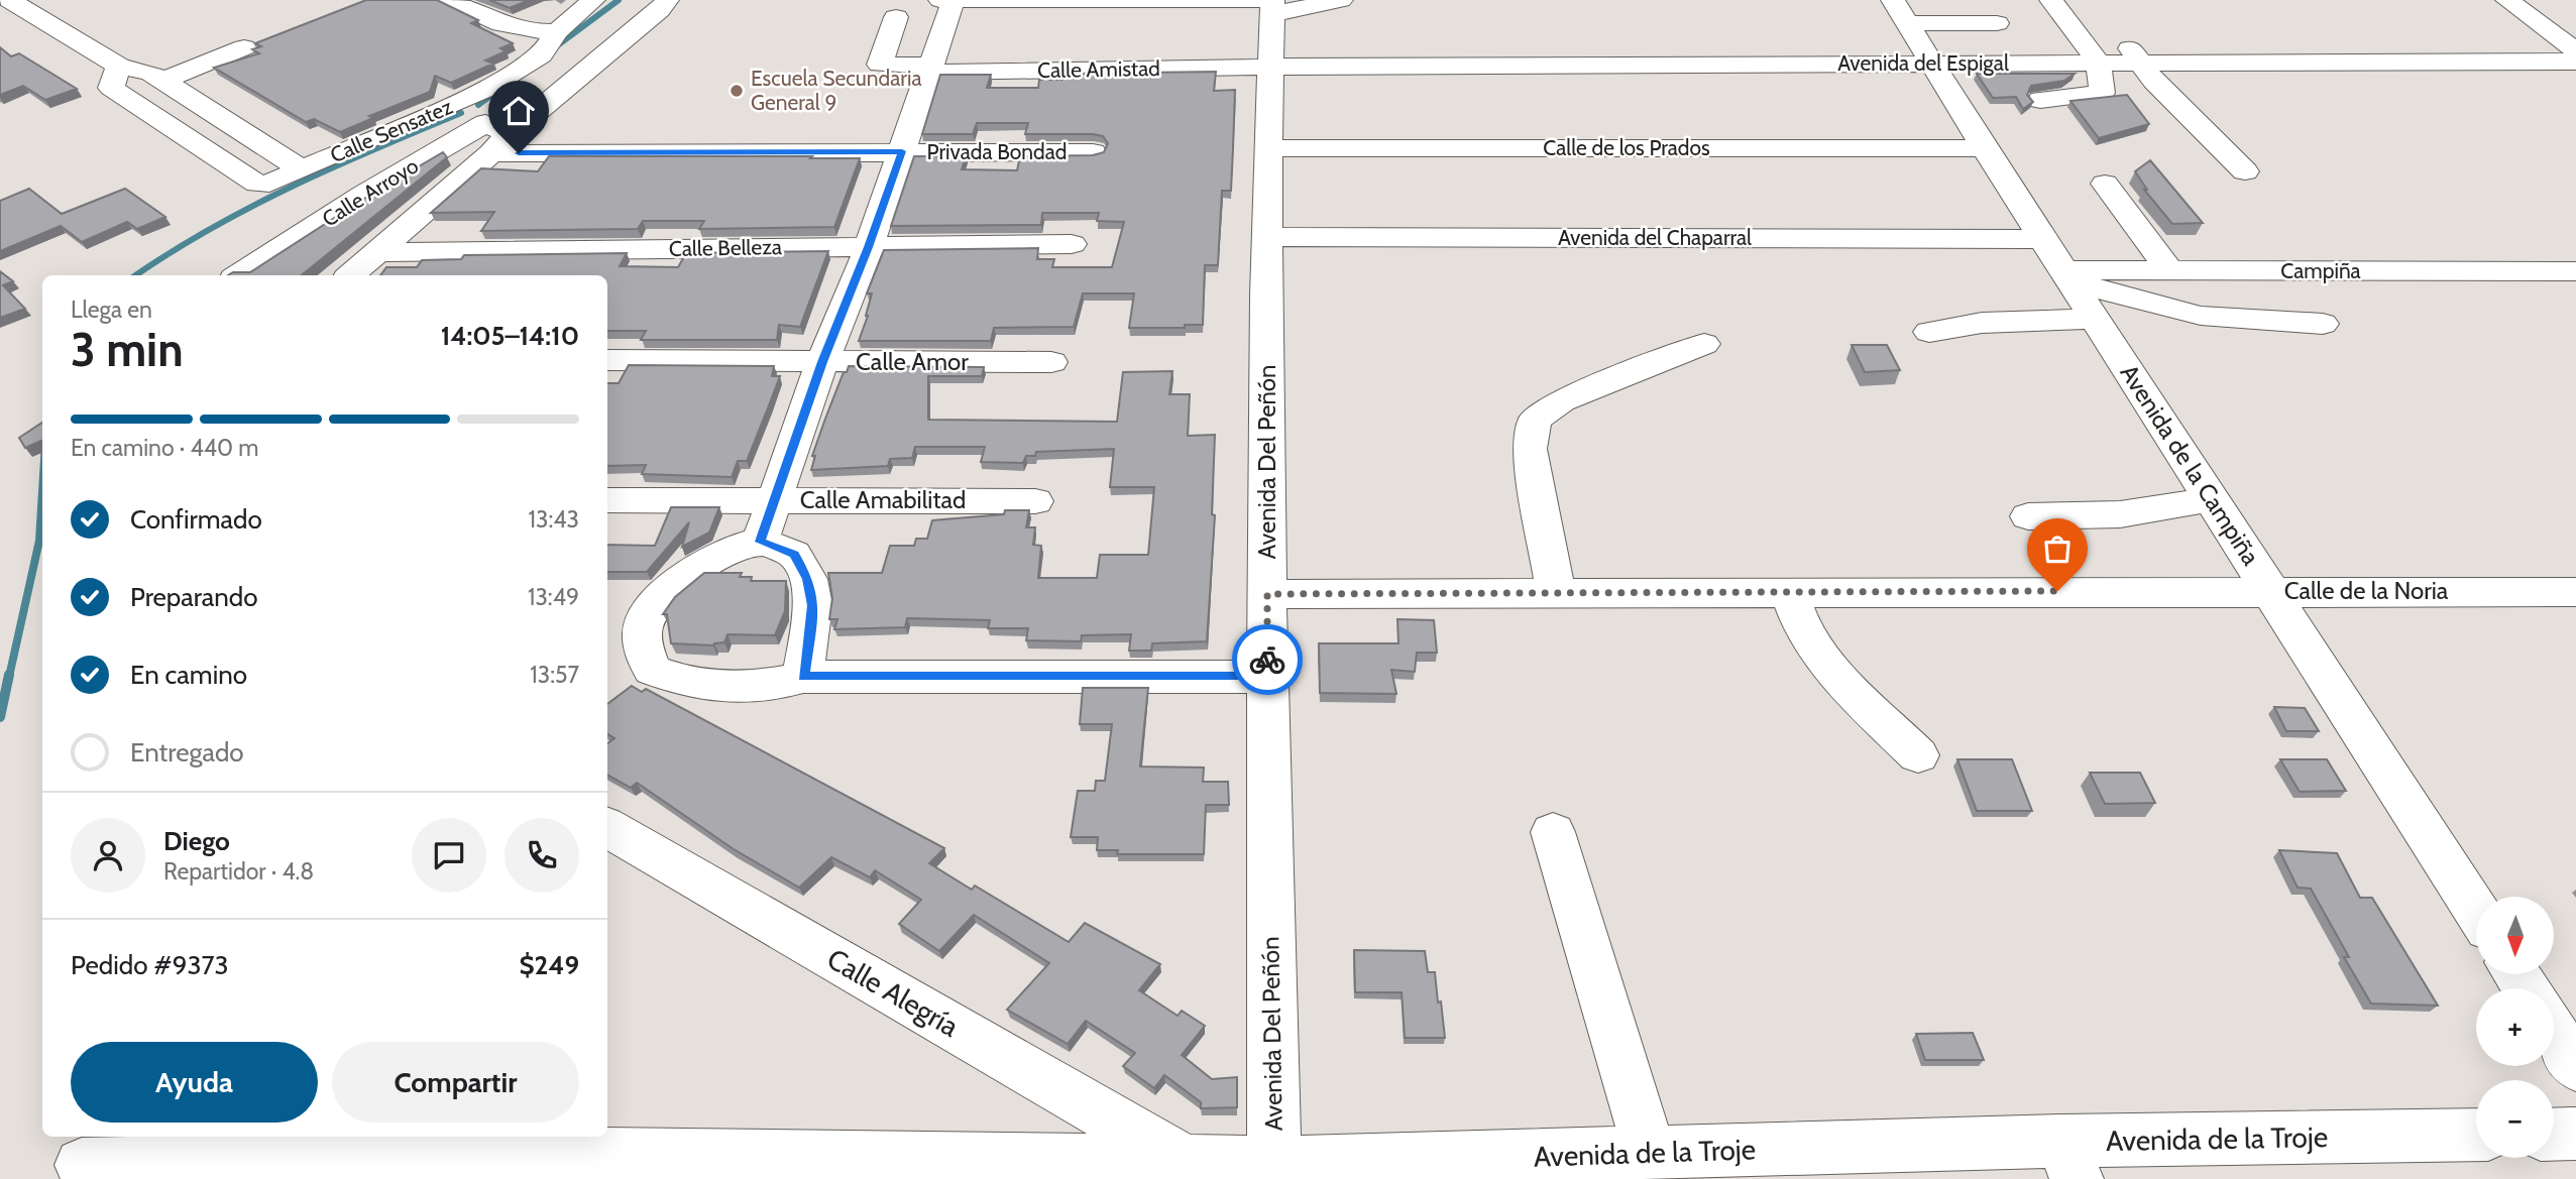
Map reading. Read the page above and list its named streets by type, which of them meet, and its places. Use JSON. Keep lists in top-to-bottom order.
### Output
{
  "streets": {
    "street": [
      "Avenida del Espigal",
      "Calle Amistad",
      "Calle Sensatez",
      "Calle de los Prados",
      "Privada Bondad",
      "Calle Arroyo",
      "Avenida del Chaparral",
      "Calle Belleza",
      "Campiña",
      "Calle Amor",
      "Avenida Del Peñón",
      "Avenida de la Campiña",
      "Calle Amabilitad",
      "Calle de la Noria",
      "Calle Alegría",
      "Avenida de la Troje"
    ]
  },
  "crossings": [
    ["Avenida del Espigal", "Calle Amistad"],
    ["Avenida del Espigal", "Avenida Del Peñón"],
    ["Avenida del Espigal", "Avenida de la Campiña"],
    ["Calle Amistad", "Avenida Del Peñón"],
    ["Calle de los Prados", "Avenida Del Peñón"],
    ["Calle de los Prados", "Avenida de la Campiña"],
    ["Privada Bondad", "Calle Arroyo"],
    ["Calle Arroyo", "Calle Belleza"],
    ["Avenida del Chaparral", "Avenida Del Peñón"],
    ["Avenida del Chaparral", "Avenida de la Campiña"],
    ["Campiña", "Avenida de la Campiña"],
    ["Avenida Del Peñón", "Calle de la Noria"],
    ["Avenida Del Peñón", "Avenida de la Troje"],
    ["Avenida de la Campiña", "Calle de la Noria"],
    ["Calle Alegría", "Avenida de la Troje"]
  ],
  "places": ["Escuela Secundaria General 9"],
  "north": "bottom",
  "page": {
    "heading": ["3 min", "Llega en", "14:05–14:10"],
    "panel": [
      "Diego",
      "Repartidor · 4.8",
      "Pedido #9373",
      "$249"
    ],
    "bar": "En camino · 440 m",
    "list": [
      ["Confirmado", "13:43"],
      ["Preparando", "13:49"],
      ["En camino", "13:57"],
      "Entregado"
    ],
    "map_buttons": ["+", "−"],
    "buttons": ["Ayuda", "Compartir"]
  }
}
